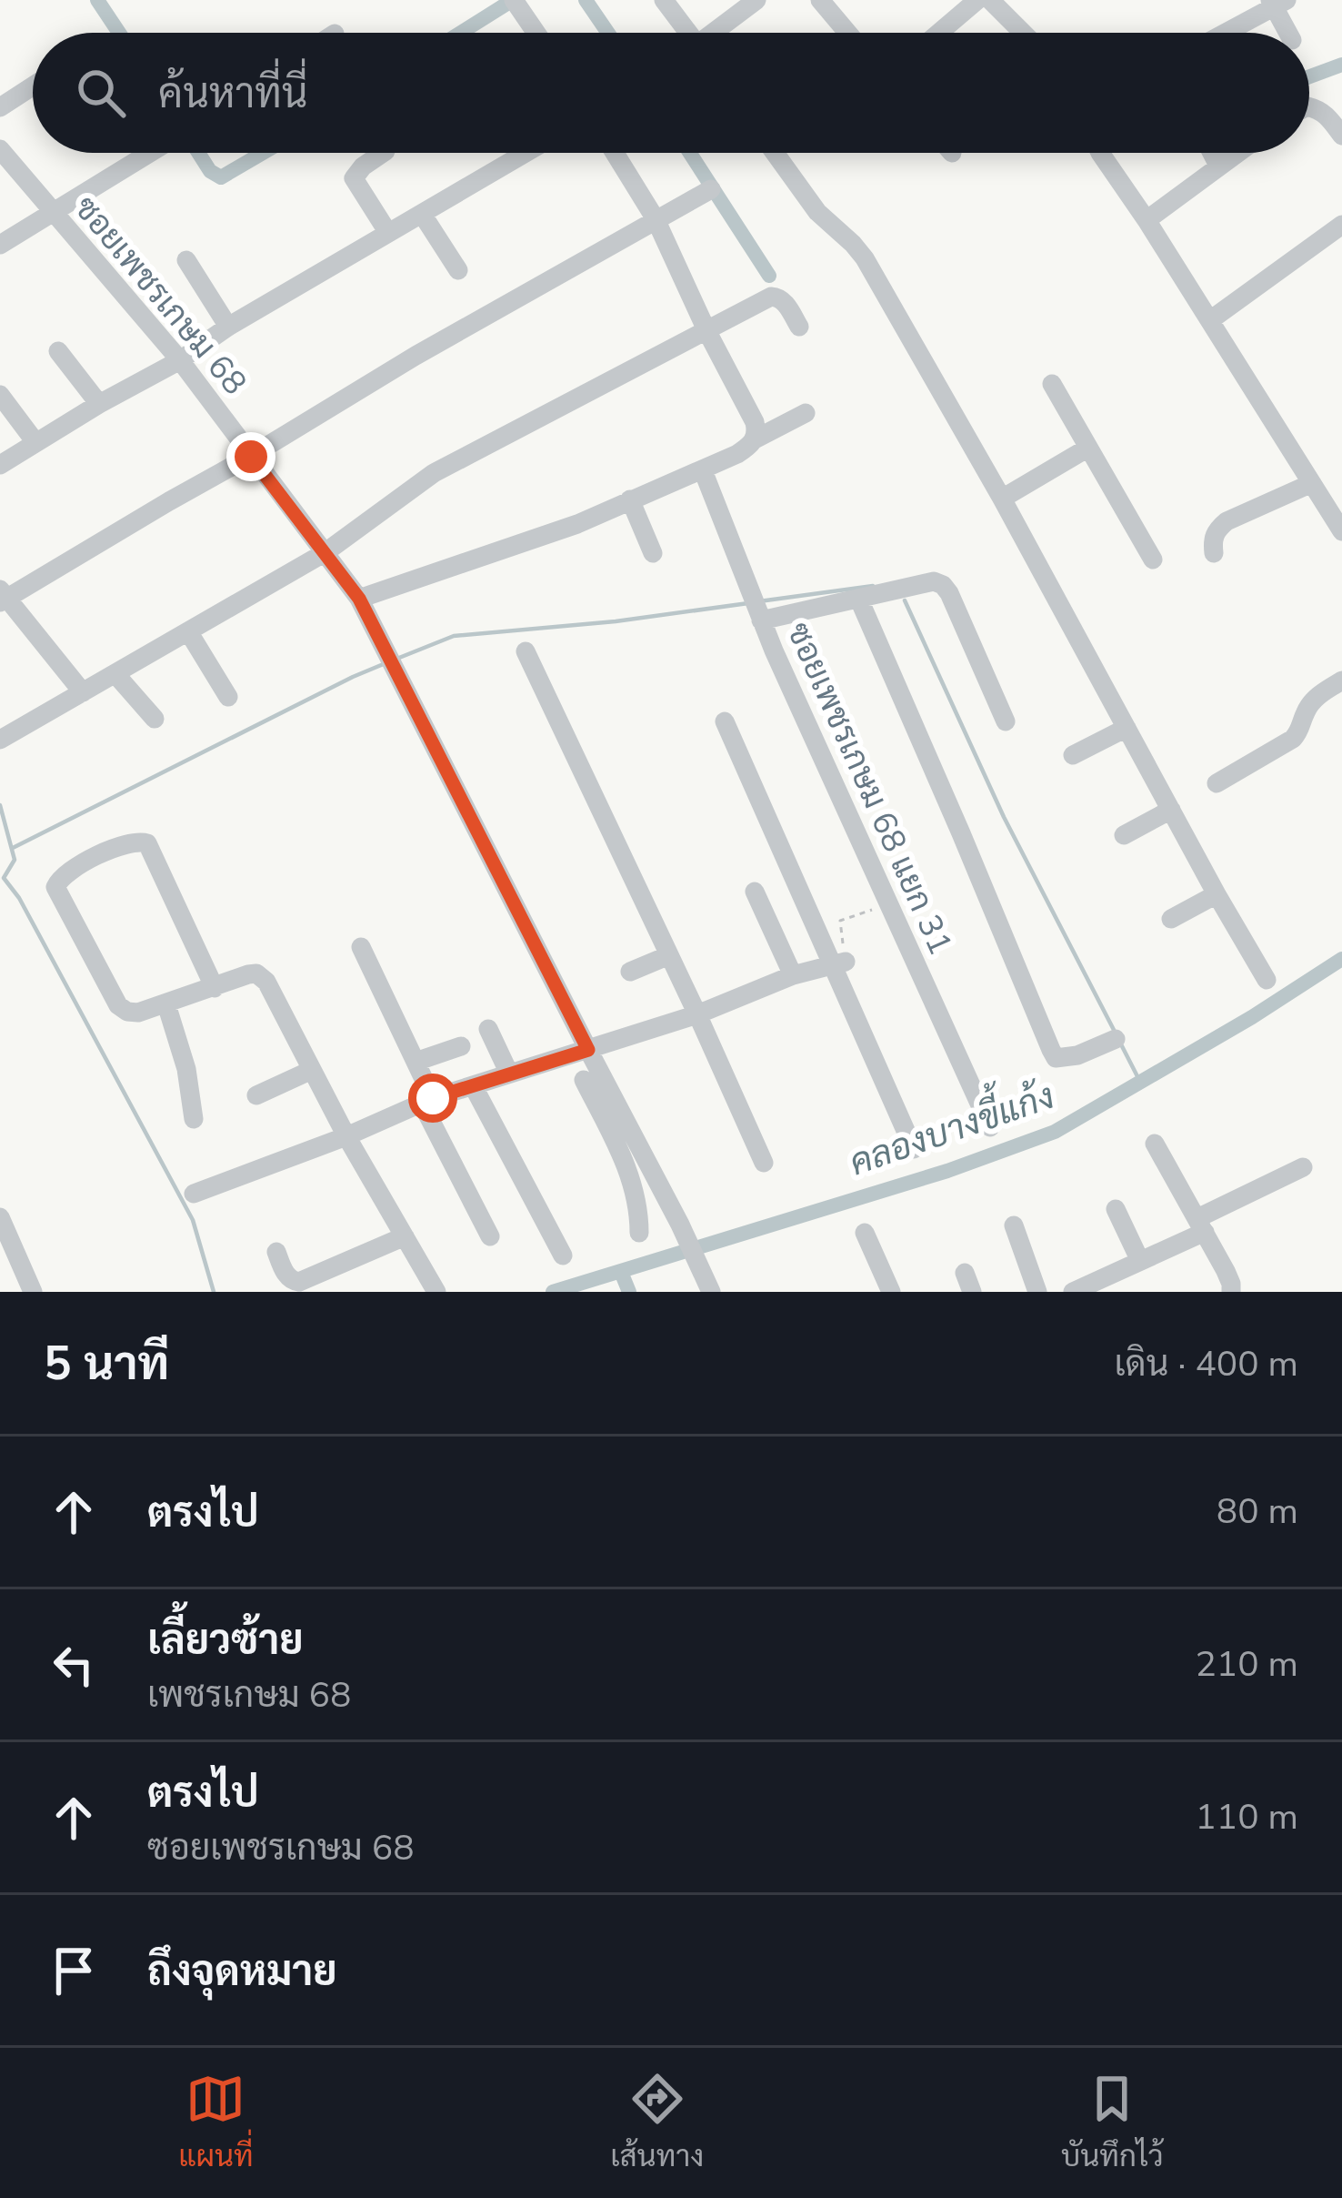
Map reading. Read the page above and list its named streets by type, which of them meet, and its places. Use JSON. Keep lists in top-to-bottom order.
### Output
{
  "streets": {
    "street": ["ซอยเพชรเกษม 68", "ซอยเพชรเกษม 68 แยก 31"]
  },
  "water": ["คลองบางขี้แก้ง"],
  "page": {
    "search": "ค้นหาที่นี่",
    "heading": ["5 นาที", "เดิน · 400 m"],
    "list": [
      ["ตรงไป", "80 m"],
      ["เลี้ยวซ้าย", "เพชรเกษม 68", "210 m"],
      ["ตรงไป", "ซอยเพชรเกษม 68", "110 m"],
      "ถึงจุดหมาย"
    ],
    "nav": ["แผนที่", "เส้นทาง", "บันทึกไว้"]
  }
}
